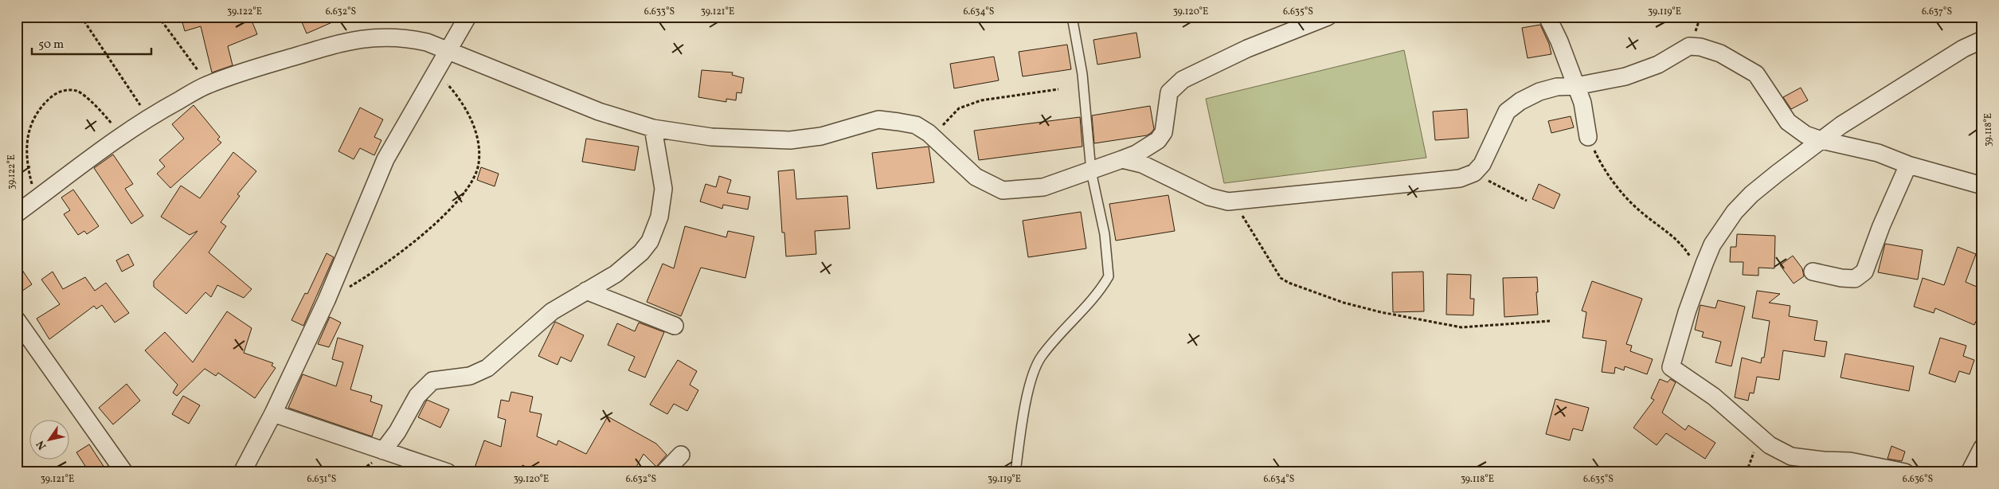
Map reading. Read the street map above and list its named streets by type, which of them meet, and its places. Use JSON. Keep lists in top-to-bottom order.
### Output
{
  "scale_bar": "50 m",
  "north": "bottom left",
  "coordinates": [
    "39.122°E",
    "6.632°S",
    "6.633°S",
    "39.121°E",
    "6.634°S",
    "39.120°E",
    "6.635°S",
    "39.119°E",
    "6.637°S",
    "39.118°E",
    "6.631°S",
    "6.636°S"
  ]
}
